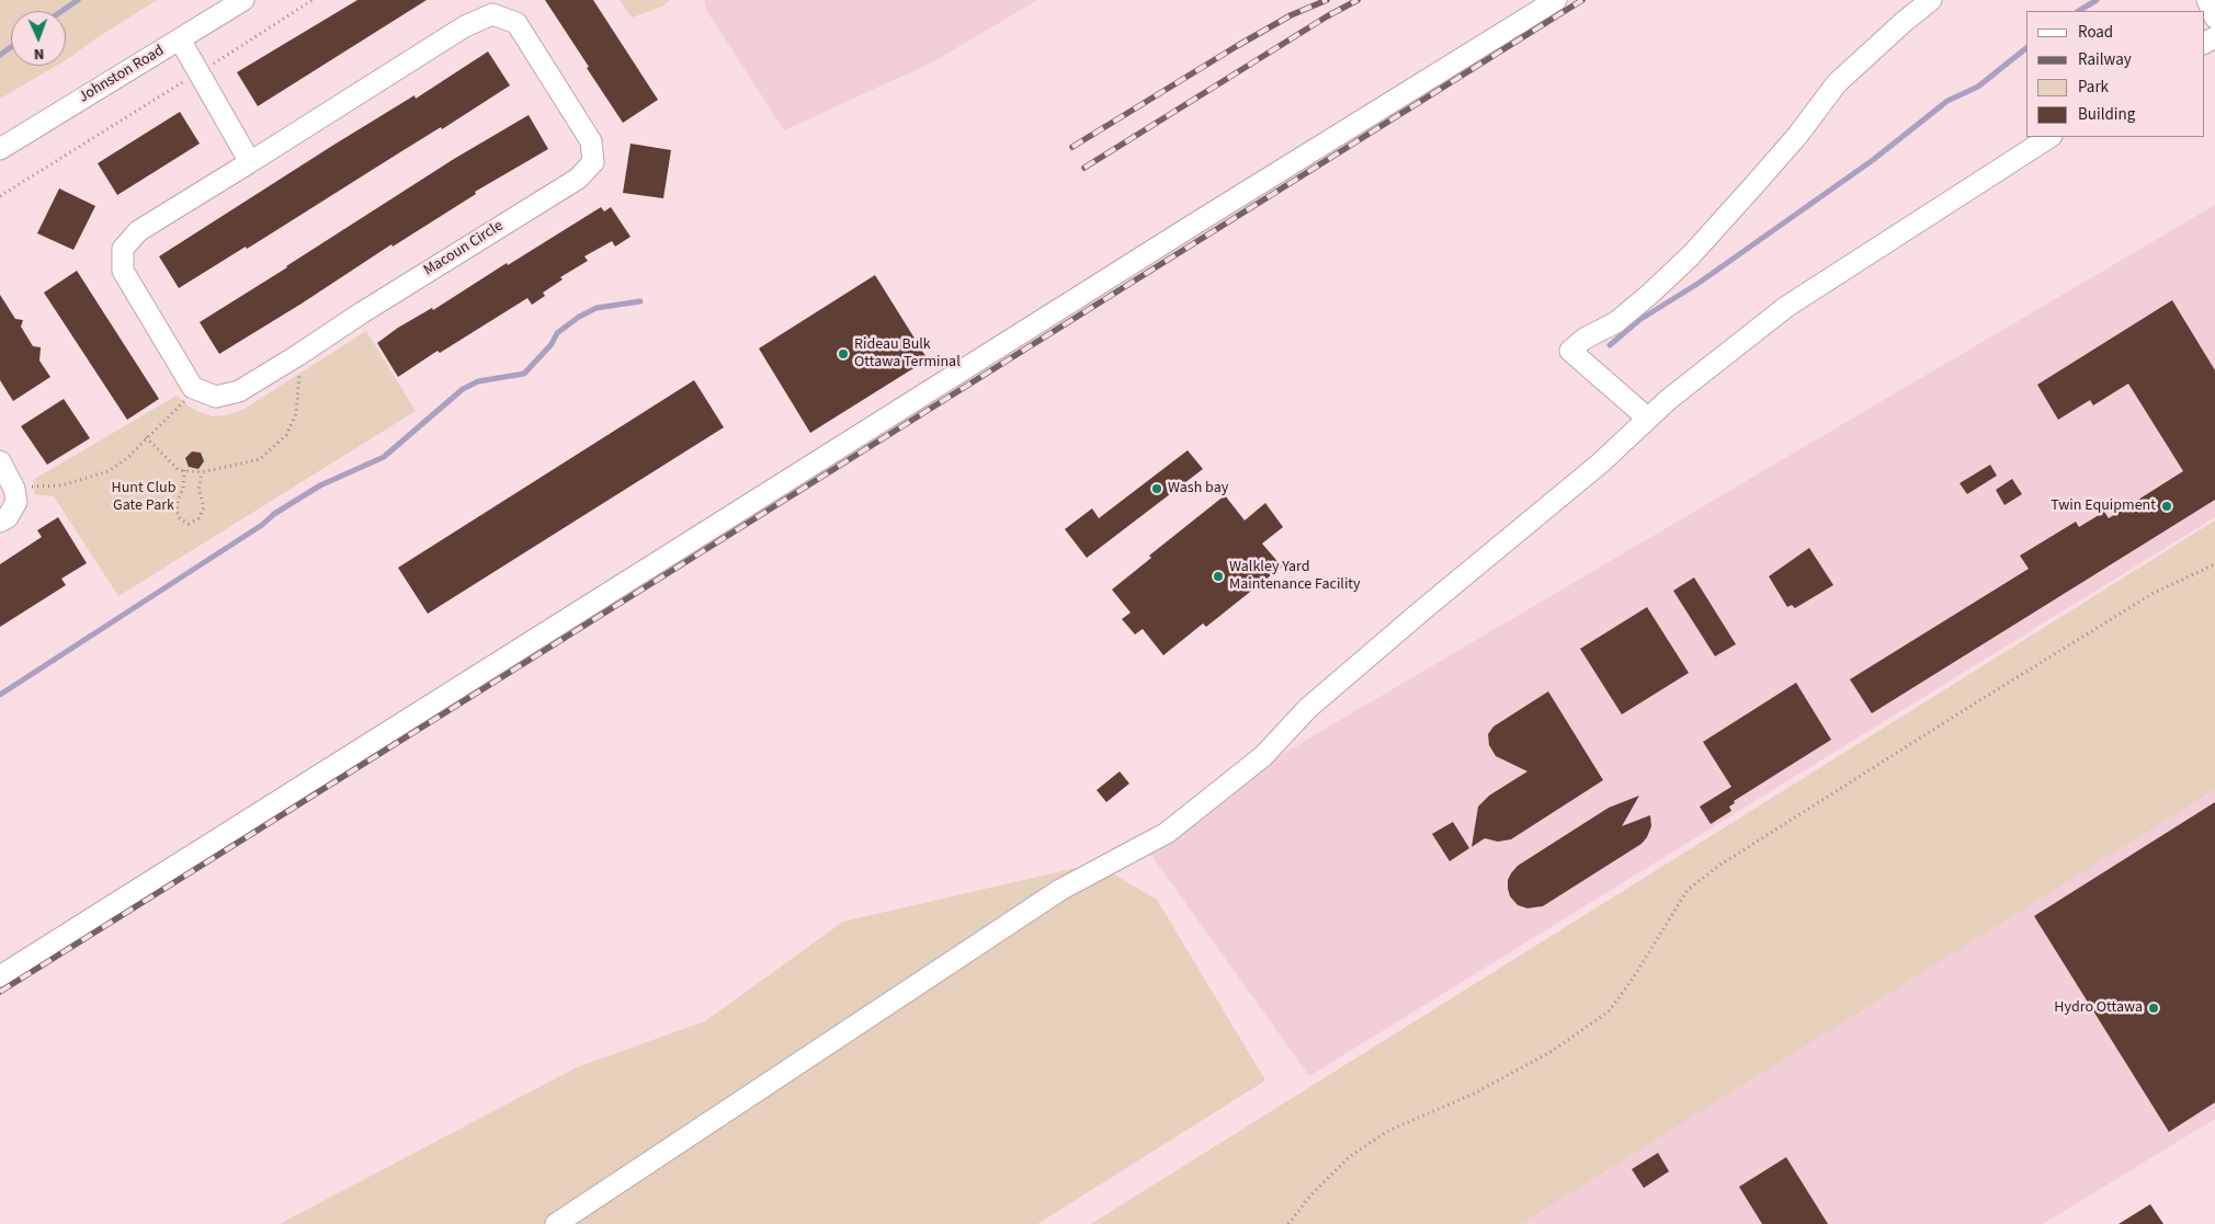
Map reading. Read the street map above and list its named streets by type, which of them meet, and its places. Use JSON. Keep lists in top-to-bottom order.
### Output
{
  "streets": {
    "street": ["Johnston Road", "Macoun Circle"]
  },
  "parks": ["Hunt Club Gate Park"],
  "places": [
    "Rideau Bulk Ottawa Terminal",
    "Wash bay",
    "Twin Equipment",
    "Walkley Yard Maintenance Facility",
    "Hydro Ottawa"
  ],
  "legend": [
    "Road",
    "Railway",
    "Park",
    "Building"
  ],
  "north": "bottom"
}
